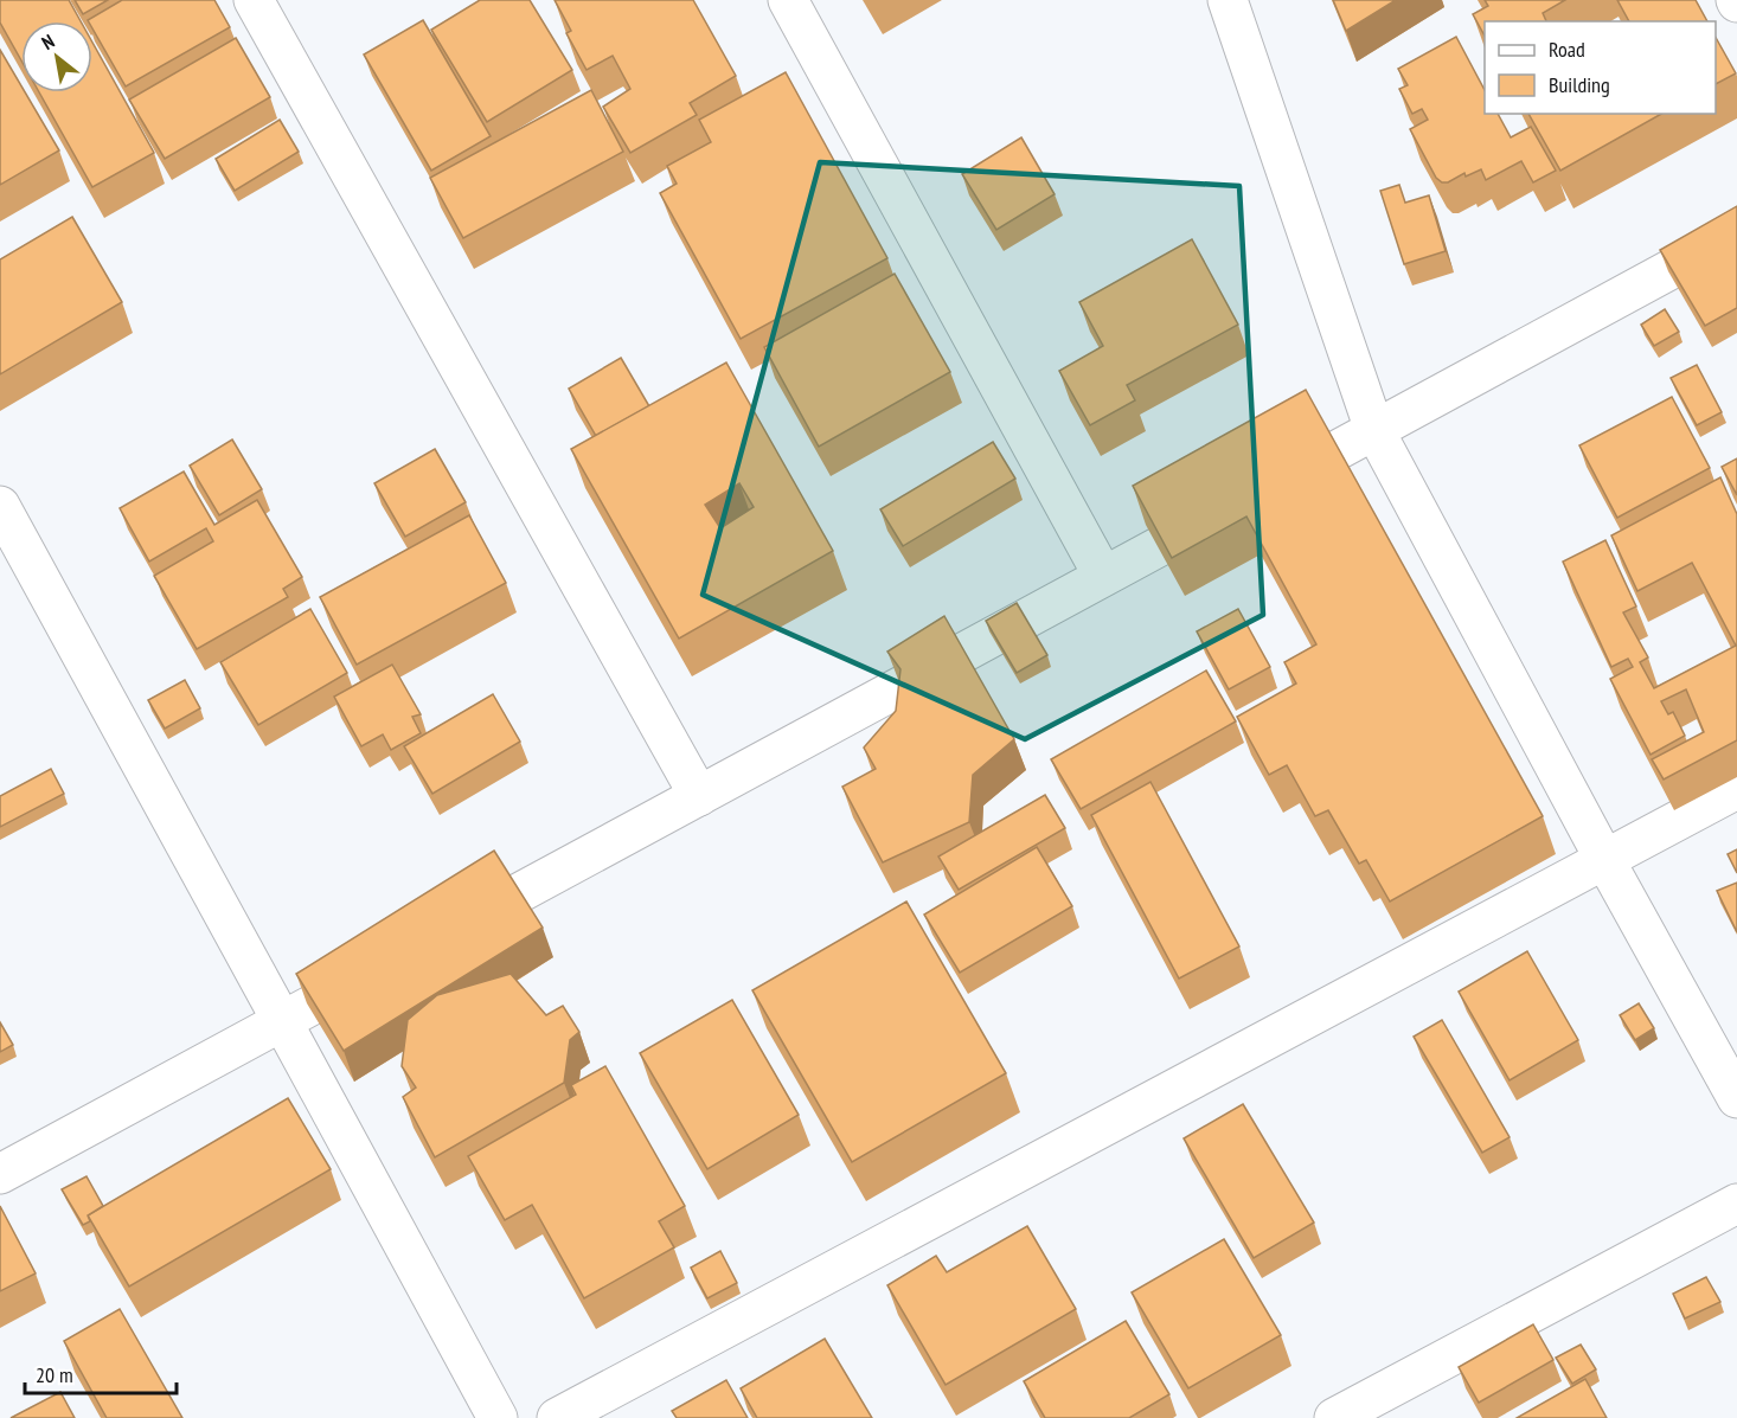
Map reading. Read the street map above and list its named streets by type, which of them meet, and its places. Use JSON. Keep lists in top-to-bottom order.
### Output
{
  "legend": ["Road", "Building"],
  "scale_bar": "20 m",
  "north": "top left"
}
